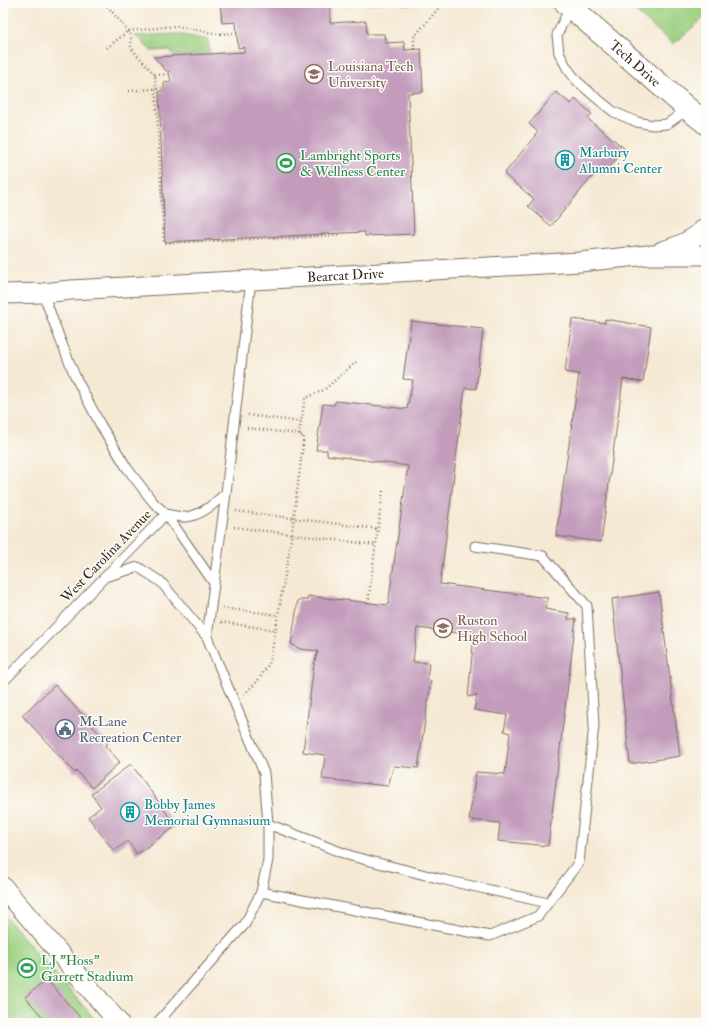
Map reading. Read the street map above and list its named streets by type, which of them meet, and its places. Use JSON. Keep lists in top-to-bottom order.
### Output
{
  "streets": {
    "main road": ["Tech Drive"],
    "street": ["Bearcat Drive"],
    "lane": ["West Carolina Avenue"]
  },
  "places": {
    "school or university": ["Louisiana Tech University", "Ruston High School"],
    "building": ["Marbury Alumni Center", "Bobby James Memorial Gymnasium"],
    "sports": ["Lambright Sports & Wellness Center", "LJ \"Hoss\" Garrett Stadium"],
    "public building": ["McLane Recreation Center"]
  }
}
